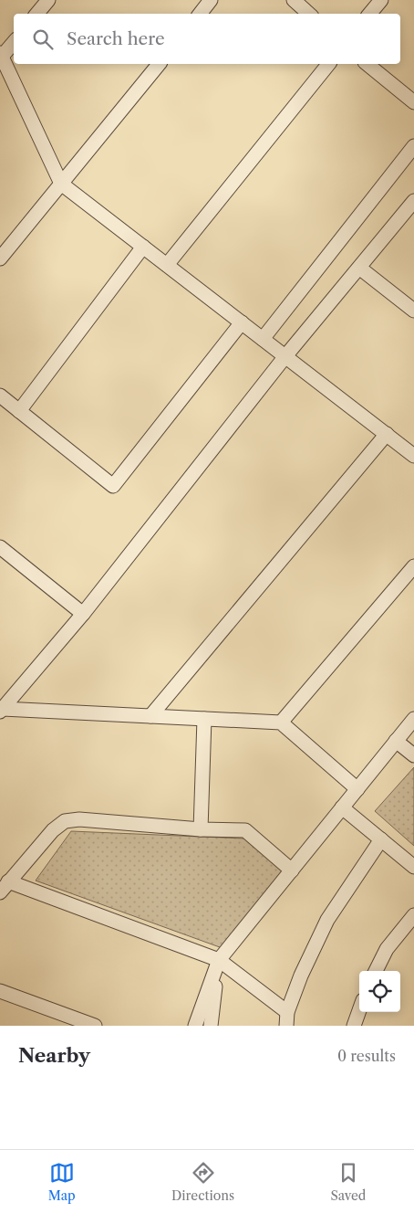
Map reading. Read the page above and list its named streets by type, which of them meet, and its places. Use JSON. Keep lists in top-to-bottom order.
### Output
{
  "page": {
    "search": "Search here",
    "heading": ["Nearby", "0 results"],
    "nav": ["Map", "Directions", "Saved"]
  }
}
